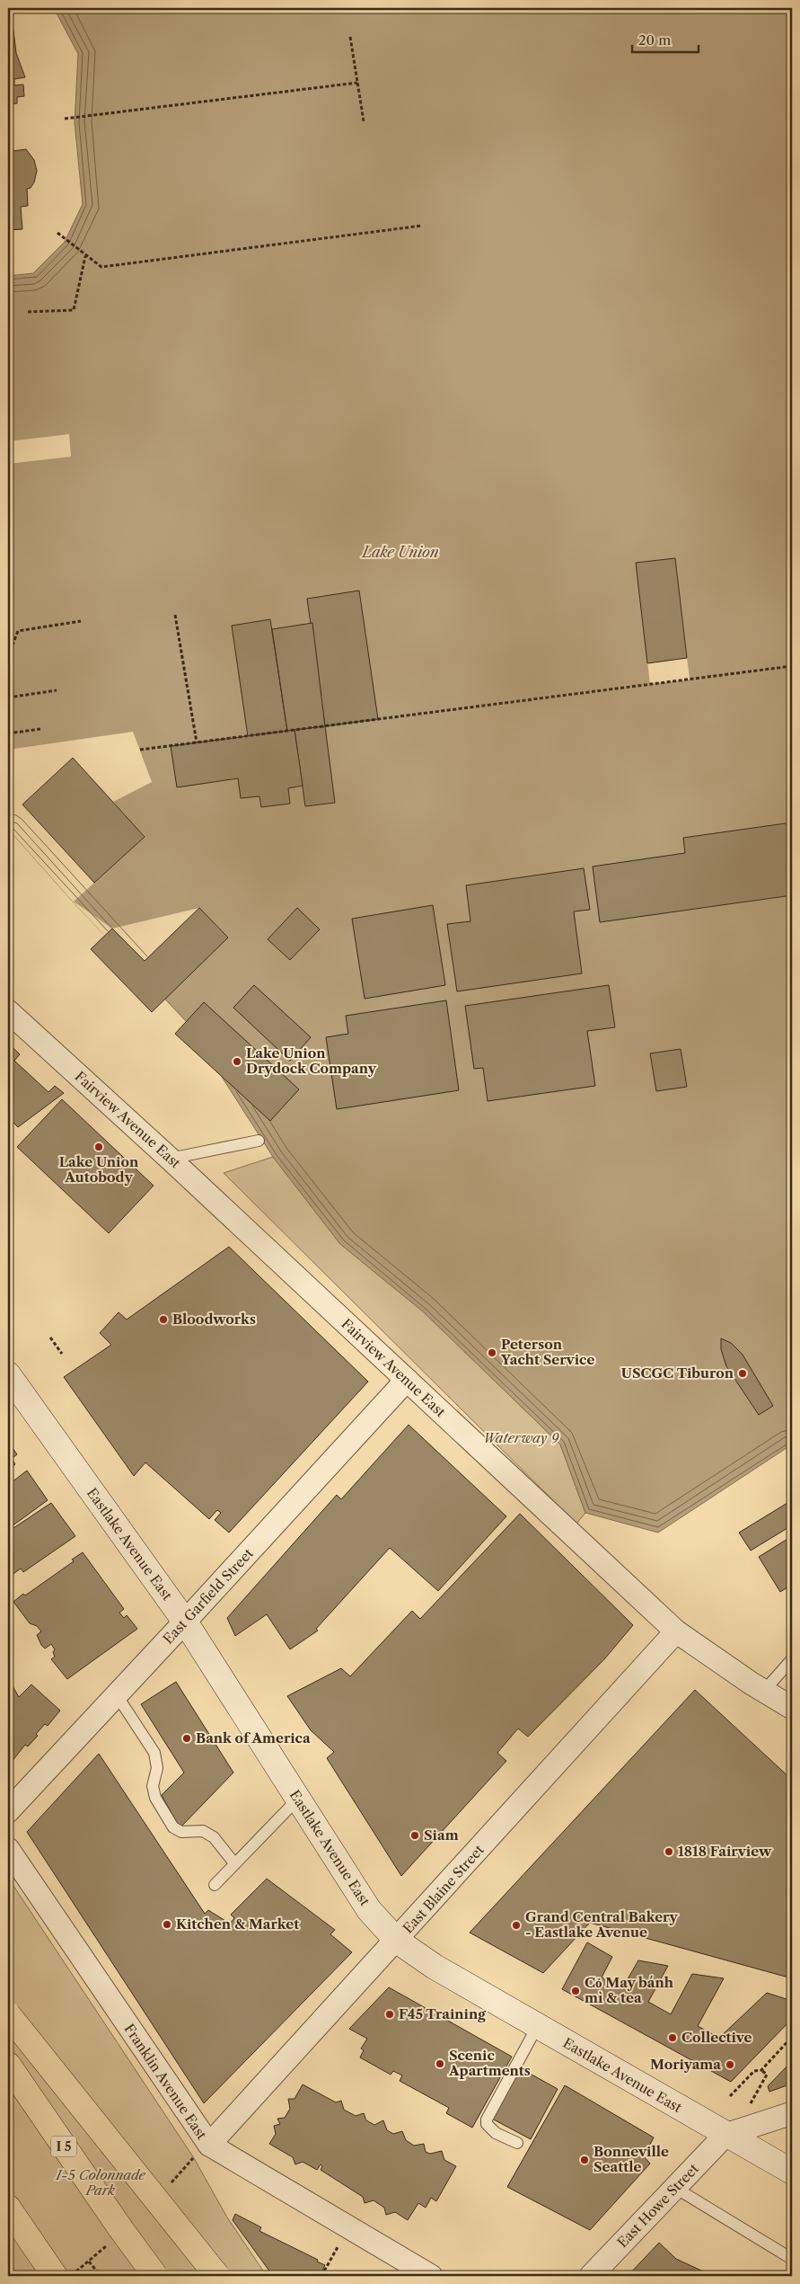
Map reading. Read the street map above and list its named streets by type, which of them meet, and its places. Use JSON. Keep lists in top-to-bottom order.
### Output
{
  "streets": {
    "highway": ["I 5"],
    "main road": ["Eastlake Avenue East"],
    "street": [
      "Fairview Avenue East",
      "East Garfield Street",
      "East Blaine Street",
      "Franklin Avenue East",
      "East Howe Street"
    ]
  },
  "crossings": [
    ["Fairview Avenue East", "East Garfield Street"],
    ["Fairview Avenue East", "East Blaine Street"],
    ["Eastlake Avenue East", "East Garfield Street"],
    ["Eastlake Avenue East", "East Blaine Street"],
    ["Eastlake Avenue East", "East Howe Street"],
    ["East Blaine Street", "Franklin Avenue East"]
  ],
  "water": ["Lake Union"],
  "parks": ["Waterway 9", "I-5 Colonnade Park"],
  "places": [
    "Lake Union Drydock Company",
    "Lake Union Autobody",
    "Bloodworks",
    "Peterson Yacht Service",
    "USCGC Tiburon",
    "Bank of America",
    "Siam",
    "1818 Fairview",
    "Kitchen & Market",
    "Grand Central Bakery - Eastlake Avenue",
    "Cỏ May bánh mì & tea",
    "F45 Training",
    "Collective",
    "Scenic Apartments",
    "Moriyama",
    "Bonneville Seattle"
  ],
  "scale_bar": "20 m"
}
